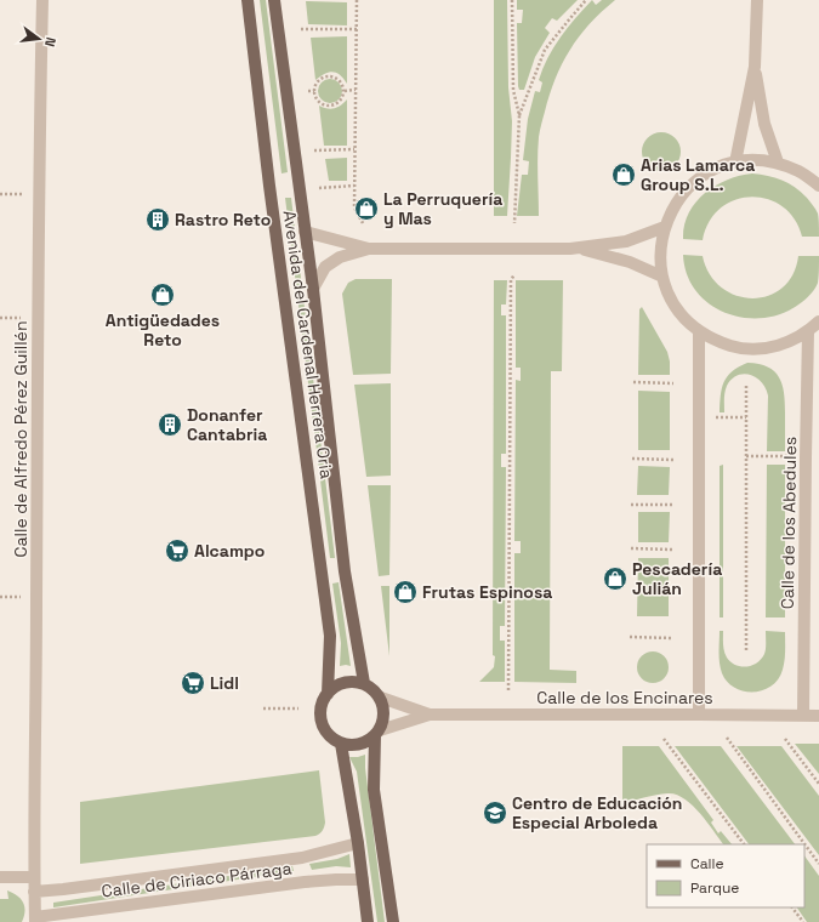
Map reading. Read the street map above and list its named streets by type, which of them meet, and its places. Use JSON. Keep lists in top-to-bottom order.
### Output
{
  "streets": {
    "main road": ["Avenida del Cardenal Herrera Oria"],
    "street": [
      "Calle de Alfredo Pérez Guillén",
      "Calle de los Abedules",
      "Calle de los Encinares",
      "Calle de Ciriaco Párraga"
    ]
  },
  "crossings": [
    ["Avenida del Cardenal Herrera Oria", "Calle de los Encinares"],
    ["Calle de Alfredo Pérez Guillén", "Calle de Ciriaco Párraga"],
    ["Calle de los Abedules", "Calle de los Encinares"]
  ],
  "places": {
    "shop": [
      "Arias Lamarca Group S.L.",
      "La Perruquería y Mas",
      "Antigüedades Reto",
      "Pescadería Julián",
      "Frutas Espinosa"
    ],
    "building": ["Rastro Reto", "Donanfer Cantabria"],
    "supermarket": ["Alcampo", "Lidl"],
    "school or university": ["Centro de Educación Especial Arboleda"]
  },
  "legend": ["Calle", "Parque"],
  "north": "right"
}
